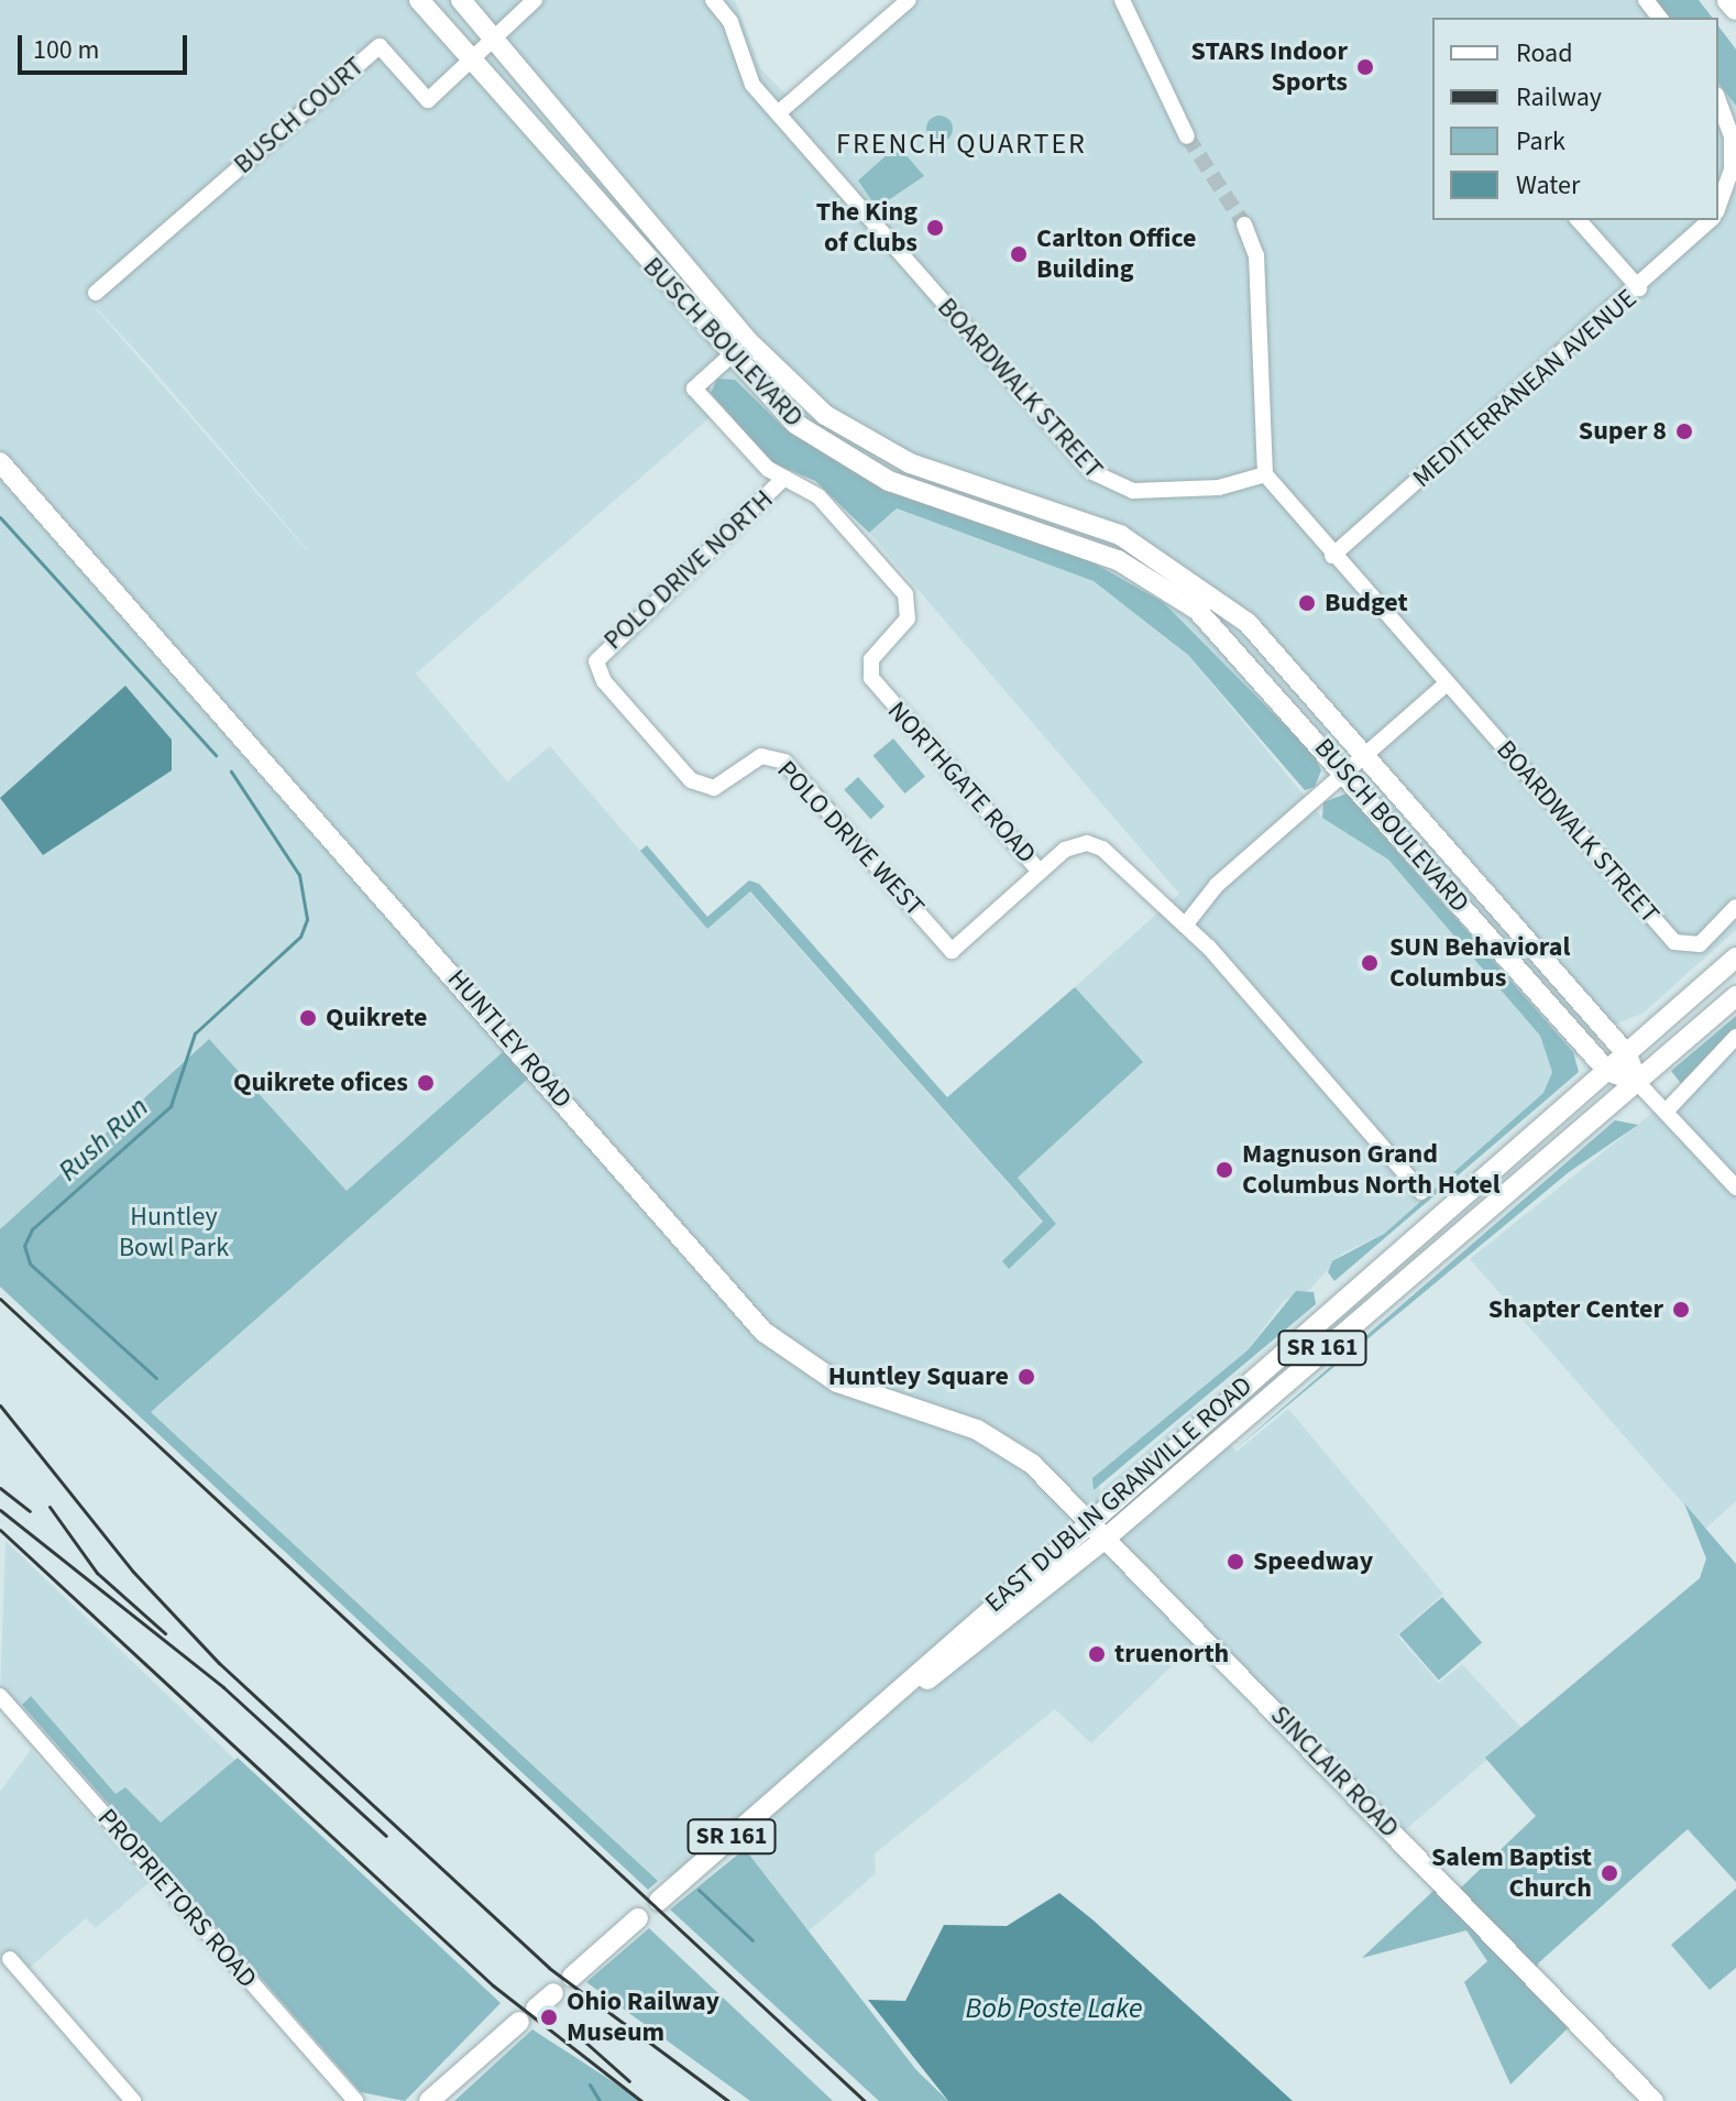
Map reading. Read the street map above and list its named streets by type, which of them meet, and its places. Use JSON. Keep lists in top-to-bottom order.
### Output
{
  "streets": {
    "main road": [
      "BUSCH BOULEVARD",
      "HUNTLEY ROAD",
      "SR 161",
      "EAST DUBLIN GRANVILLE ROAD",
      "SINCLAIR ROAD"
    ],
    "street": [
      "BUSCH COURT",
      "BOARDWALK STREET",
      "MEDITERRANEAN AVENUE",
      "POLO DRIVE NORTH",
      "NORTHGATE ROAD",
      "POLO DRIVE WEST",
      "PROPRIETORS ROAD"
    ]
  },
  "crossings": [
    ["BUSCH COURT", "BUSCH BOULEVARD"],
    ["BUSCH BOULEVARD", "NORTHGATE ROAD"],
    ["BUSCH BOULEVARD", "EAST DUBLIN GRANVILLE ROAD"],
    ["BOARDWALK STREET", "MEDITERRANEAN AVENUE"],
    ["POLO DRIVE NORTH", "NORTHGATE ROAD"],
    ["POLO DRIVE NORTH", "POLO DRIVE WEST"],
    ["NORTHGATE ROAD", "POLO DRIVE WEST"],
    ["HUNTLEY ROAD", "EAST DUBLIN GRANVILLE ROAD"],
    ["HUNTLEY ROAD", "SINCLAIR ROAD"],
    ["EAST DUBLIN GRANVILLE ROAD", "SINCLAIR ROAD"]
  ],
  "districts": ["FRENCH QUARTER"],
  "water": ["Rush Run", "Bob Poste Lake"],
  "parks": ["Huntley Bowl Park"],
  "places": [
    "STARS Indoor Sports",
    "The King of Clubs",
    "Carlton Office Building",
    "Super 8",
    "Budget",
    "SUN Behavioral Columbus",
    "Quikrete",
    "Quikrete ofices",
    "Magnuson Grand Columbus North Hotel",
    "Shapter Center",
    "Huntley Square",
    "Speedway",
    "truenorth",
    "Salem Baptist Church",
    "Ohio Railway Museum"
  ],
  "legend": [
    "Road",
    "Railway",
    "Park",
    "Water"
  ],
  "scale_bar": "100 m"
}
